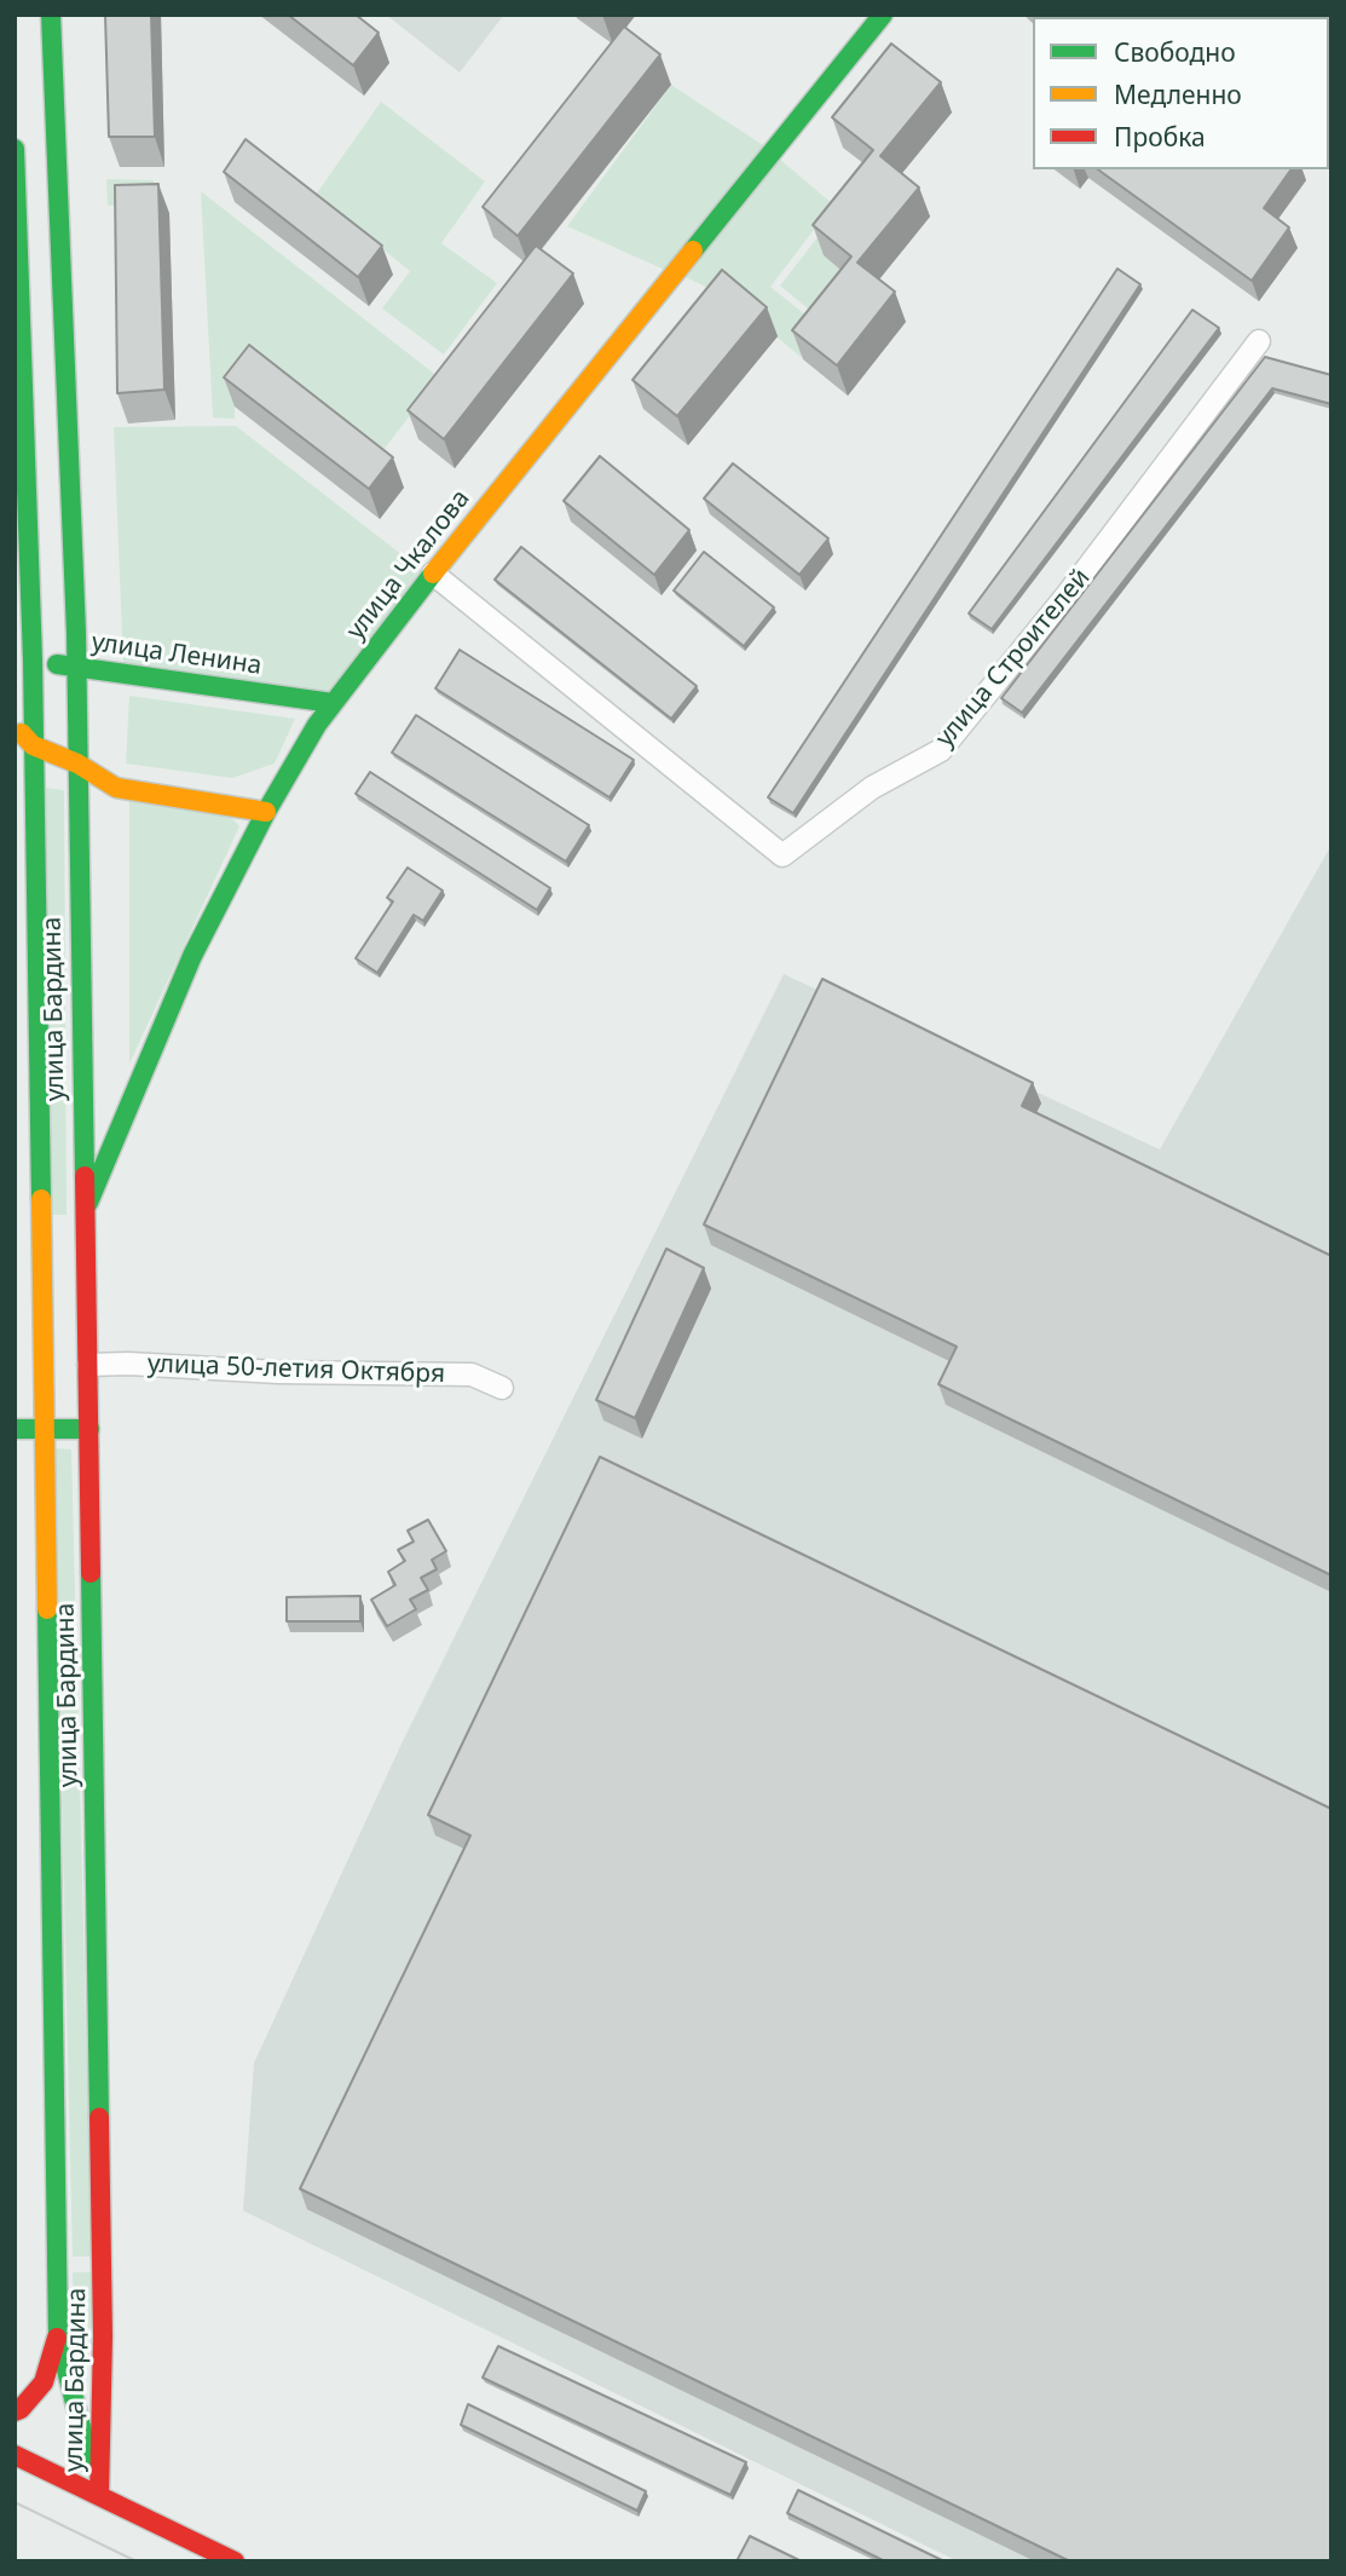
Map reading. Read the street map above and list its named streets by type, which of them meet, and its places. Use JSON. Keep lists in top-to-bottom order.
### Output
{
  "streets": {
    "main road": ["улица Чкалова", "улица Ленина", "улица Бардина"],
    "street": ["улица Строителей", "улица 50-летия Октября"]
  },
  "crossings": [
    ["улица Чкалова", "улица Ленина"],
    ["улица Чкалова", "улица Строителей"],
    ["улица Чкалова", "улица Бардина"],
    ["улица Ленина", "улица Бардина"],
    ["улица Бардина", "улица 50-летия Октября"]
  ],
  "legend": ["Свободно", "Медленно", "Пробка"]
}
